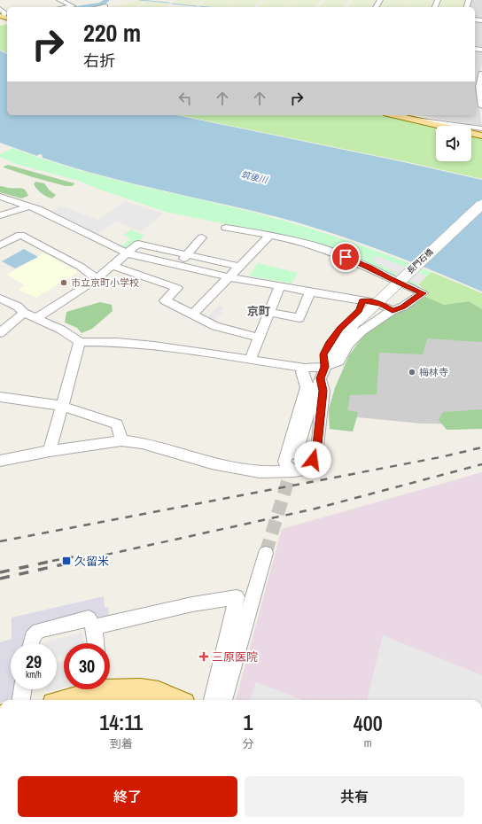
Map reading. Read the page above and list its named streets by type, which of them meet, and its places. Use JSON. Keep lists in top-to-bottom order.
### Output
{
  "streets": {
    "street": ["長門石橋"]
  },
  "districts": ["京町"],
  "water": ["筑後川"],
  "places": {
    "other": ["市立京町小学校", "梅林寺"],
    "transit": ["久留米"],
    "health": ["三原医院"]
  },
  "page": {
    "turn": ["220 m", "右折"],
    "speed": "29 km/h",
    "limit": "30",
    "eta": [
      "14:11",
      "到着",
      "1",
      "分",
      "400",
      "m"
    ],
    "buttons": ["終了", "共有"]
  }
}
